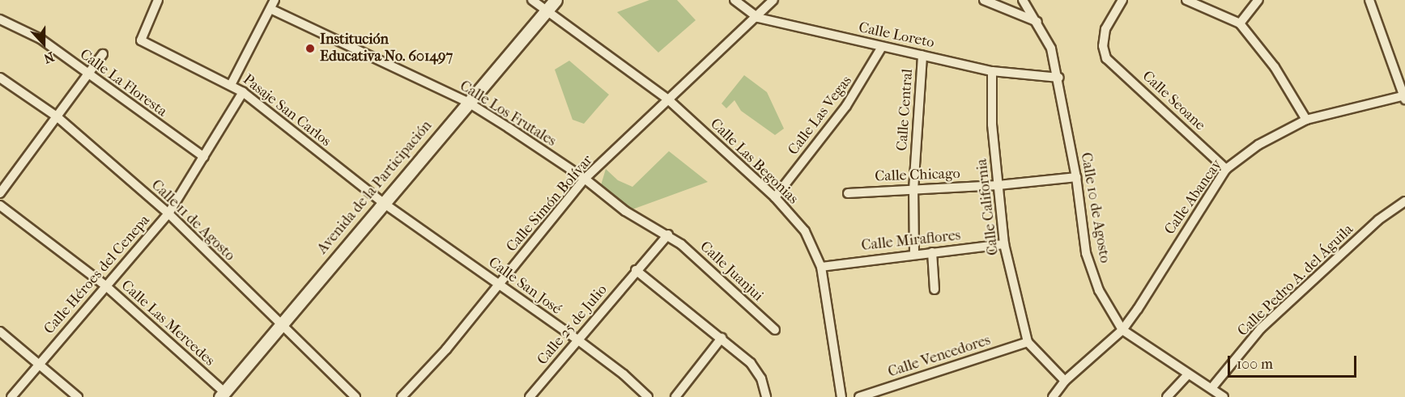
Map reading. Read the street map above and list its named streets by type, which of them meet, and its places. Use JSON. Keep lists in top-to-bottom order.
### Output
{
  "streets": {
    "main road": ["Avenida de la Participación"],
    "street": [
      "Calle Loreto",
      "Calle La Floresta",
      "Calle Seoane",
      "Calle Central",
      "Pasaje San Carlos",
      "Calle Los Frutales",
      "Calle Las Vegas",
      "Calle Las Begonias",
      "Calle Chicago",
      "Calle Abancay",
      "Calle Simón Bolívar",
      "Calle California",
      "Calle 10 de Agosto",
      "Calle 11 de Agosto",
      "Calle Miraflores",
      "Calle Juanjui",
      "Calle Héroes del Cenepa",
      "Calle Pedro A. del Águila",
      "Calle San José",
      "Calle Las Mercedes",
      "Calle 25 de Julio",
      "Calle Vencedores"
    ]
  },
  "crossings": [
    ["Calle Loreto", "Calle Central"],
    ["Calle Loreto", "Calle Las Vegas"],
    ["Calle Loreto", "Calle Simón Bolívar"],
    ["Calle Loreto", "Calle California"],
    ["Calle Loreto", "Calle 10 de Agosto"],
    ["Calle La Floresta", "Calle Héroes del Cenepa"],
    ["Calle Seoane", "Calle Abancay"],
    ["Calle Central", "Calle Chicago"],
    ["Calle Central", "Calle Miraflores"],
    ["Pasaje San Carlos", "Avenida de la Participación"],
    ["Pasaje San Carlos", "Calle Héroes del Cenepa"],
    ["Pasaje San Carlos", "Calle San José"],
    ["Calle Los Frutales", "Avenida de la Participación"],
    ["Calle Los Frutales", "Calle Simón Bolívar"],
    ["Calle Los Frutales", "Calle Juanjui"],
    ["Calle Los Frutales", "Calle 25 de Julio"],
    ["Calle Las Vegas", "Calle Las Begonias"],
    ["Calle Las Begonias", "Avenida de la Participación"],
    ["Calle Las Begonias", "Calle Simón Bolívar"],
    ["Calle Las Begonias", "Calle Miraflores"],
    ["Calle Chicago", "Calle California"],
    ["Calle Chicago", "Calle 10 de Agosto"],
    ["Avenida de la Participación", "Calle 11 de Agosto"],
    ["Avenida de la Participación", "Calle San José"],
    ["Avenida de la Participación", "Calle Las Mercedes"],
    ["Calle Abancay", "Calle 10 de Agosto"],
    ["Calle Simón Bolívar", "Calle San José"],
    ["Calle California", "Calle Miraflores"],
    ["Calle California", "Calle Vencedores"],
    ["Calle 10 de Agosto", "Calle Pedro A. del Águila"],
    ["Calle 11 de Agosto", "Calle Héroes del Cenepa"],
    ["Calle Juanjui", "Calle 25 de Julio"],
    ["Calle Héroes del Cenepa", "Calle Las Mercedes"],
    ["Calle San José", "Calle 25 de Julio"]
  ],
  "places": ["Institución Educativa No. 601497"],
  "scale_bar": "100 m",
  "north": "bottom"
}
